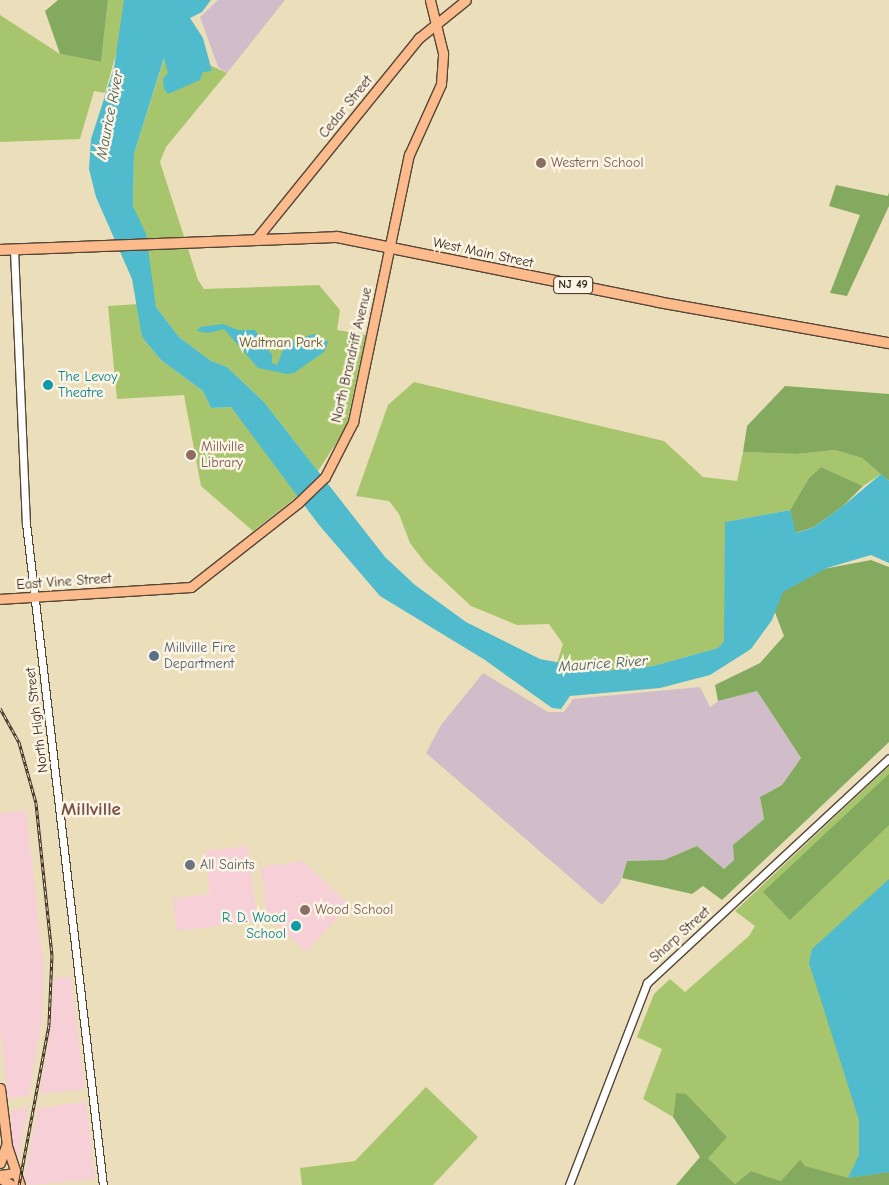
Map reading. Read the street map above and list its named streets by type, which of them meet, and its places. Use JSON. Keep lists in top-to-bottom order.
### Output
{
  "streets": {
    "highway": ["West Main Street", "NJ 49"],
    "main road": ["Cedar Street", "North Brandriff Avenue", "East Vine Street"],
    "street": ["North High Street", "Sharp Street"]
  },
  "crossings": [
    ["Cedar Street", "West Main Street"],
    ["Cedar Street", "North Brandriff Avenue"],
    ["West Main Street", "NJ 49"],
    ["West Main Street", "North Brandriff Avenue"],
    ["West Main Street", "North High Street"],
    ["NJ 49", "North High Street"],
    ["North Brandriff Avenue", "East Vine Street"],
    ["East Vine Street", "North High Street"]
  ],
  "districts": ["Millville"],
  "water": ["Maurice River"],
  "parks": ["Waltman Park"],
  "places": [
    "Western School",
    "The Levoy Theatre",
    "Millville Library",
    "Millville Fire Department",
    "All Saints",
    "Wood School",
    "R. D. Wood School"
  ]
}
